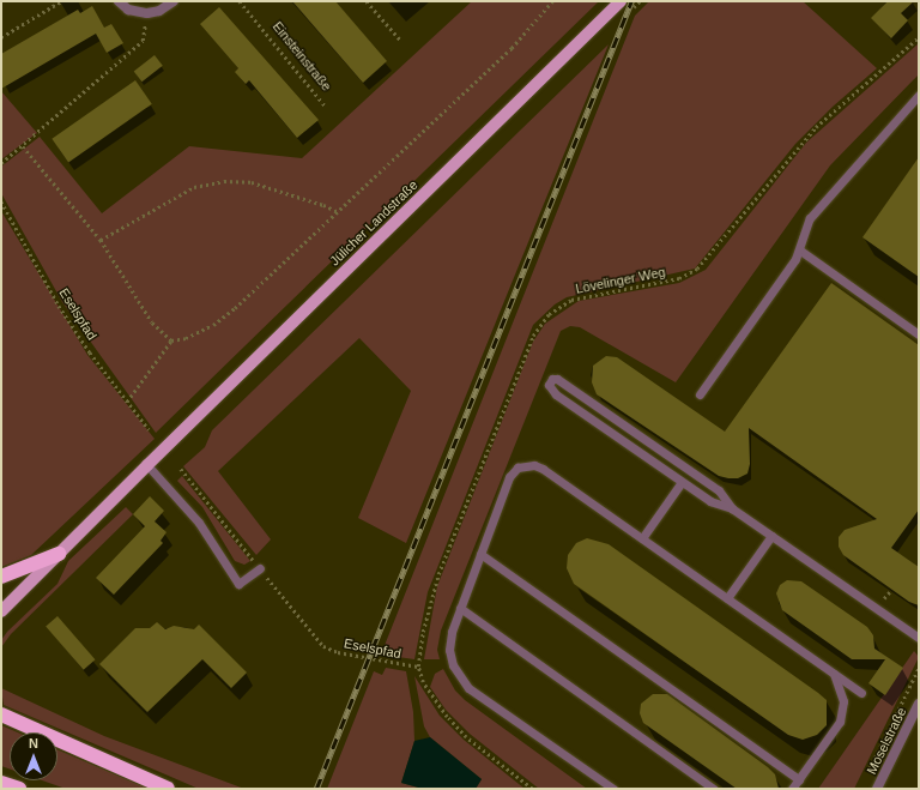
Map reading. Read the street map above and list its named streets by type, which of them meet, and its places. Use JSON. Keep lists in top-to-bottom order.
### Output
{
  "streets": {
    "main road": ["Jülicher Landstraße"],
    "street": ["Moselstraße"],
    "path": ["Einsteinstraße", "Lövelinger Weg", "Eselspfad"]
  },
  "crossings": [
    ["Lövelinger Weg", "Eselspfad"]
  ],
  "north": "top"
}
